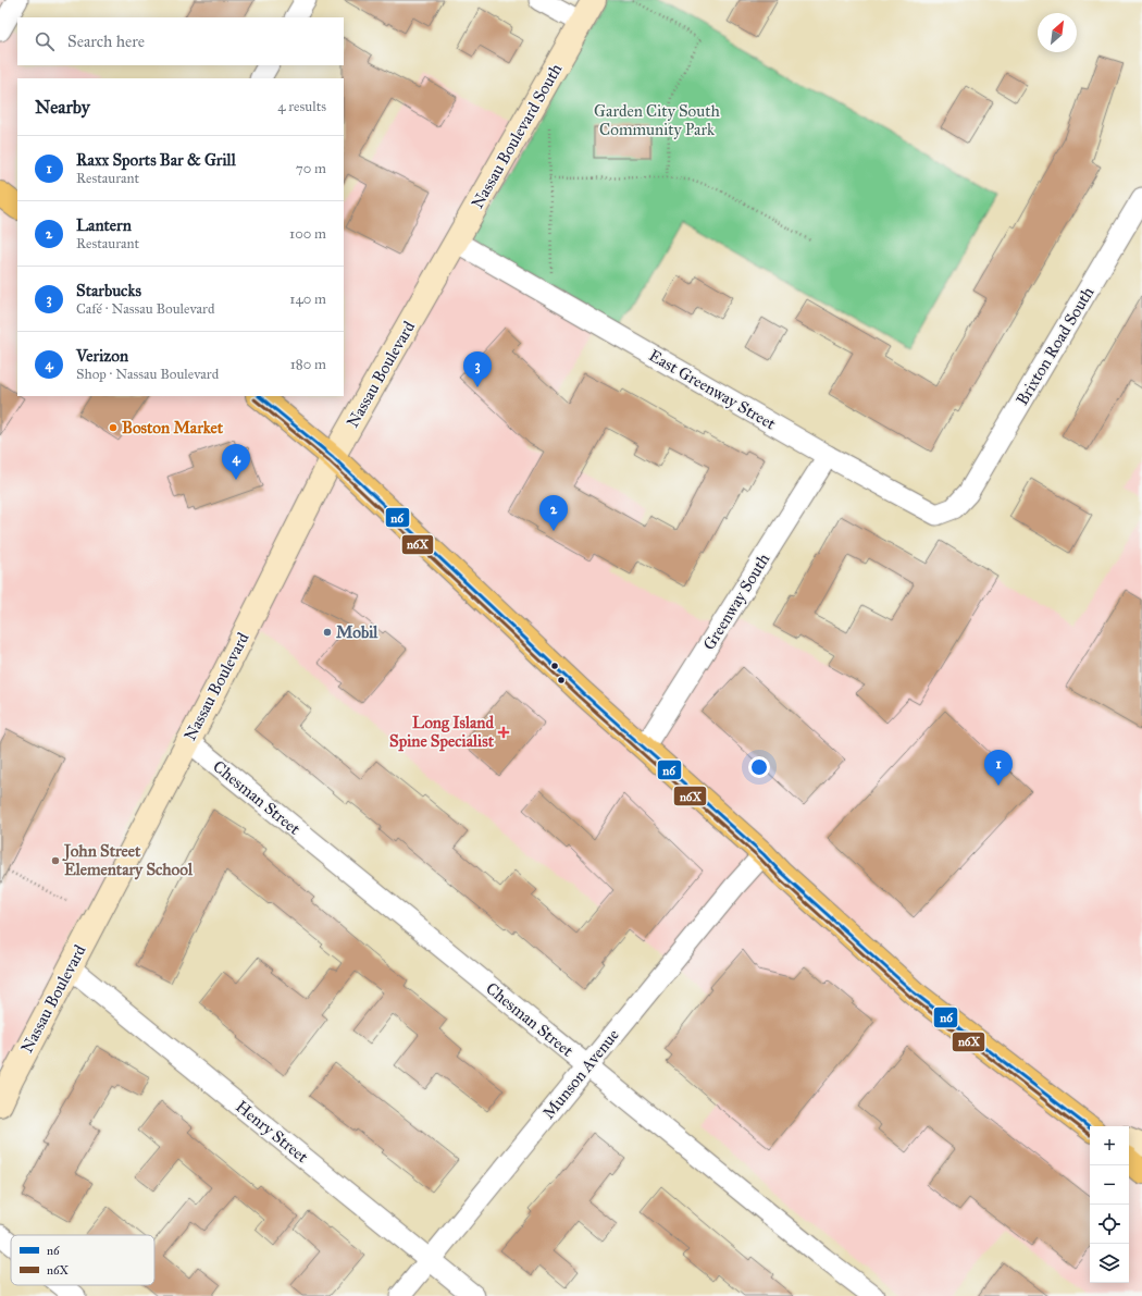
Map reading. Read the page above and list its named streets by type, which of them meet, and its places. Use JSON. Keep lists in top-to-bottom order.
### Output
{
  "streets": {
    "main road": ["Nassau Boulevard South", "Nassau Boulevard"],
    "street": [
      "Brixton Road South",
      "East Greenway Street",
      "Greenway South",
      "Chesman Street",
      "Munson Avenue",
      "Henry Street"
    ]
  },
  "crossings": [
    ["Nassau Boulevard South", "Nassau Boulevard"],
    ["Nassau Boulevard South", "East Greenway Street"],
    ["Brixton Road South", "East Greenway Street"],
    ["Nassau Boulevard", "Chesman Street"],
    ["Nassau Boulevard", "Henry Street"],
    ["East Greenway Street", "Greenway South"],
    ["Chesman Street", "Munson Avenue"],
    ["Munson Avenue", "Henry Street"]
  ],
  "parks": ["Garden City South Community Park"],
  "places": {
    "other": ["Boston Market", "Mobil", "John Street Elementary School"],
    "health": ["Long Island Spine Specialist"]
  },
  "lines": ["transit line n6", "transit line n6X"],
  "legend": ["n6", "n6X"],
  "north": "top right",
  "page": {
    "search": "Search here",
    "heading": ["Nearby", "4 results"],
    "list": [
      {
        "mark": "1",
        "name": "Raxx Sports Bar & Grill",
        "note": "Restaurant",
        "value": "70 m"
      },
      {
        "mark": "2",
        "name": "Lantern",
        "note": "Restaurant",
        "value": "100 m"
      },
      {
        "mark": "3",
        "name": "Starbucks",
        "note": "Café · Nassau Boulevard",
        "value": "140 m"
      },
      {
        "mark": "4",
        "name": "Verizon",
        "note": "Shop · Nassau Boulevard",
        "value": "180 m"
      }
    ],
    "pins": [
      "3",
      "4",
      "2",
      "1"
    ],
    "map_buttons": ["+", "−"]
  }
}
